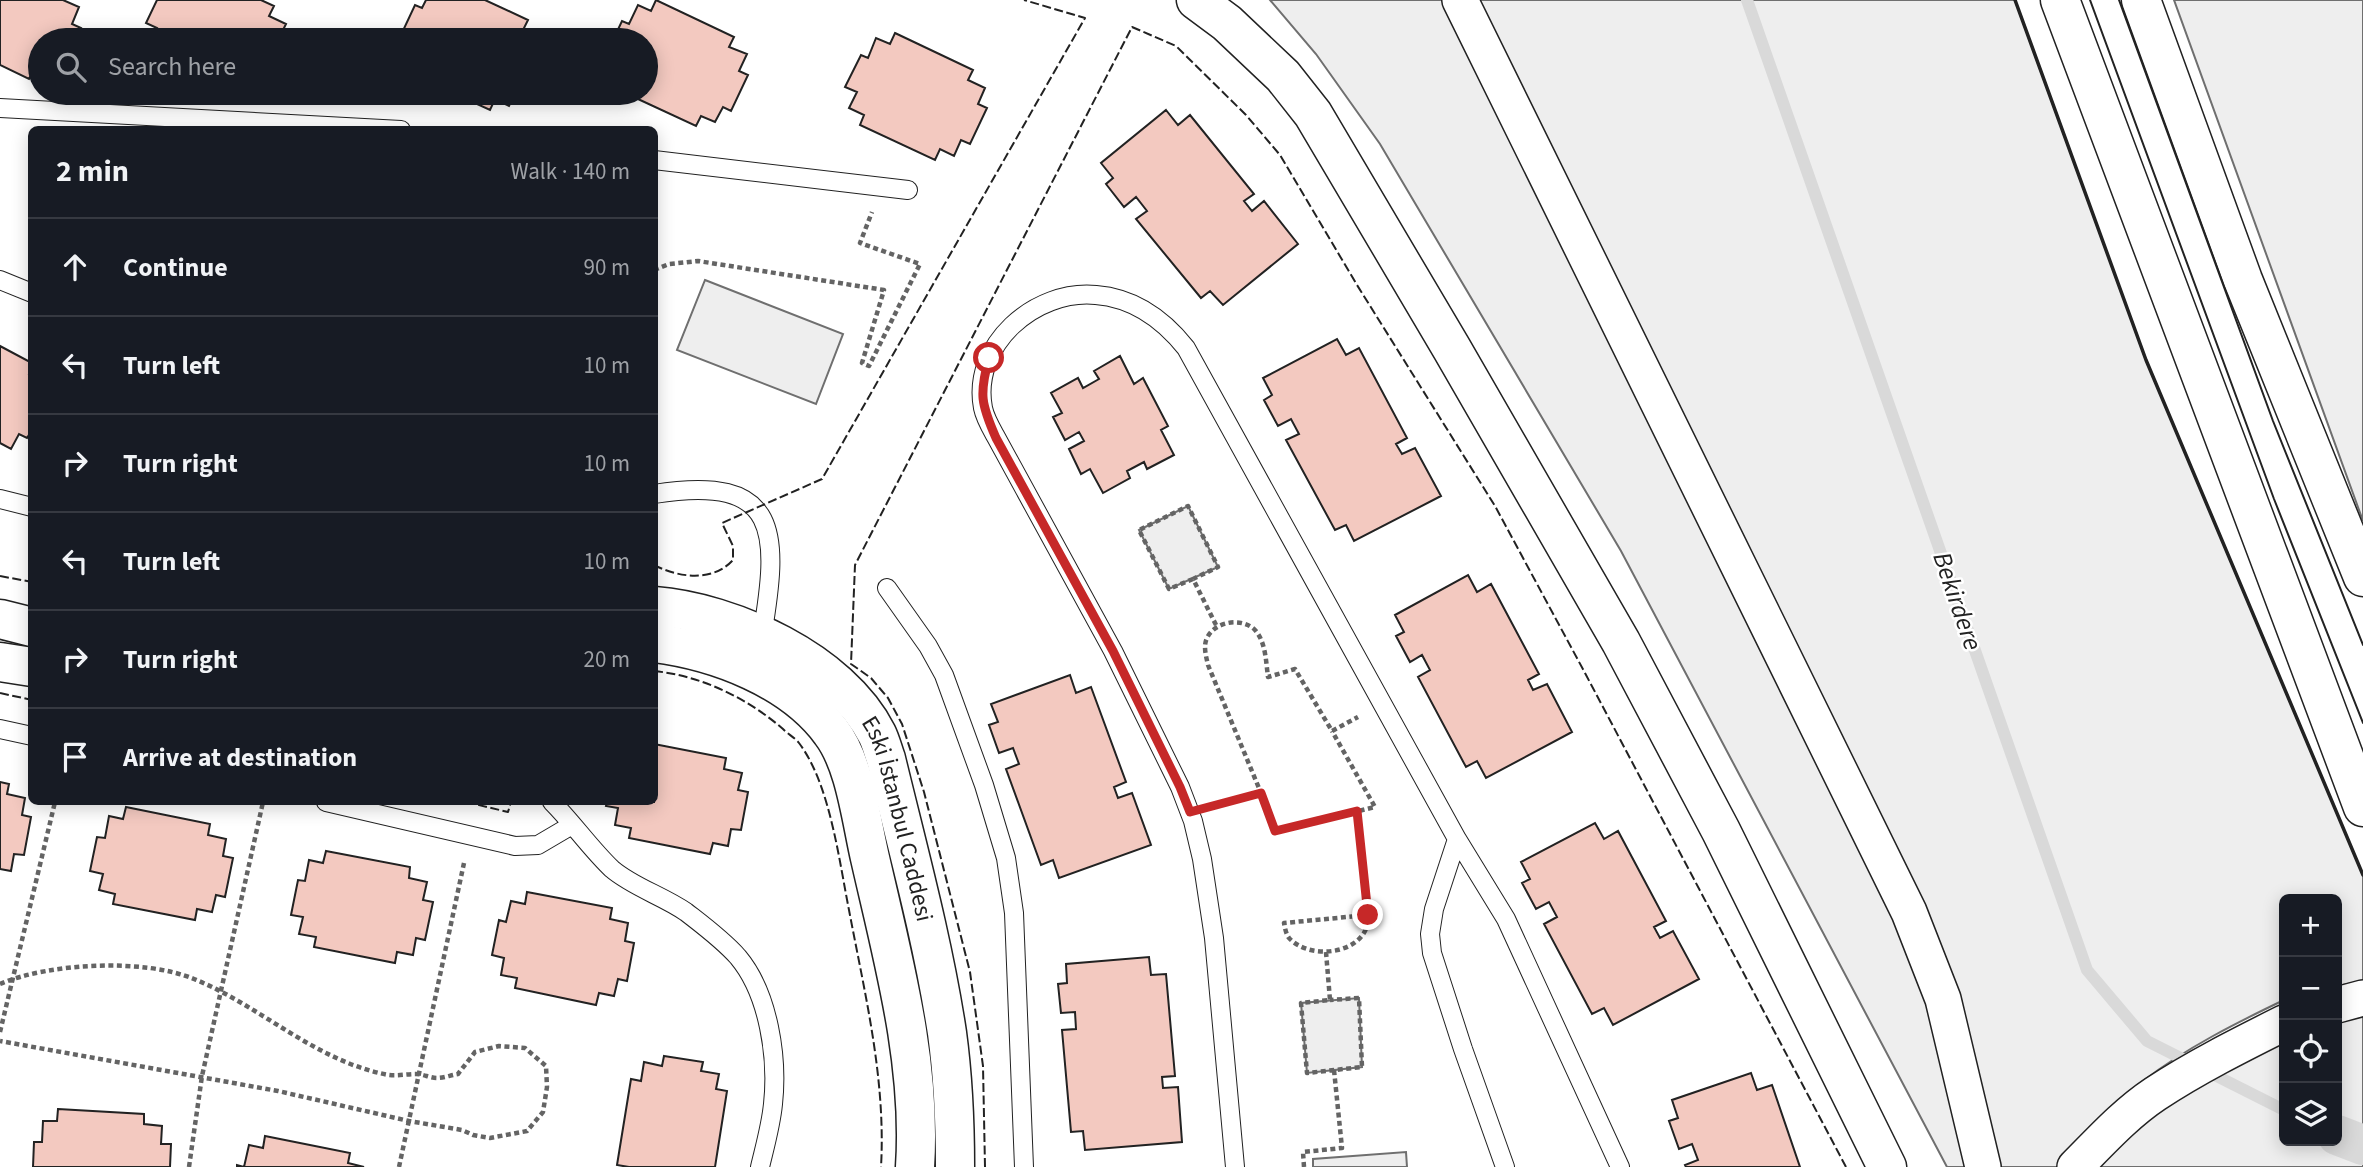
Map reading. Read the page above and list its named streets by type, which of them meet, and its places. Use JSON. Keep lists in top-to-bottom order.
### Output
{
  "streets": {
    "main road": ["Eski İstanbul Caddesi"]
  },
  "water": ["Bekirdere"],
  "page": {
    "search": "Search here",
    "heading": ["2 min", "Walk · 140 m"],
    "list": [
      ["Continue", "90 m"],
      ["Turn left", "10 m"],
      ["Turn right", "10 m"],
      ["Turn left", "10 m"],
      ["Turn right", "20 m"],
      "Arrive at destination"
    ],
    "map_buttons": ["+", "−"]
  }
}
